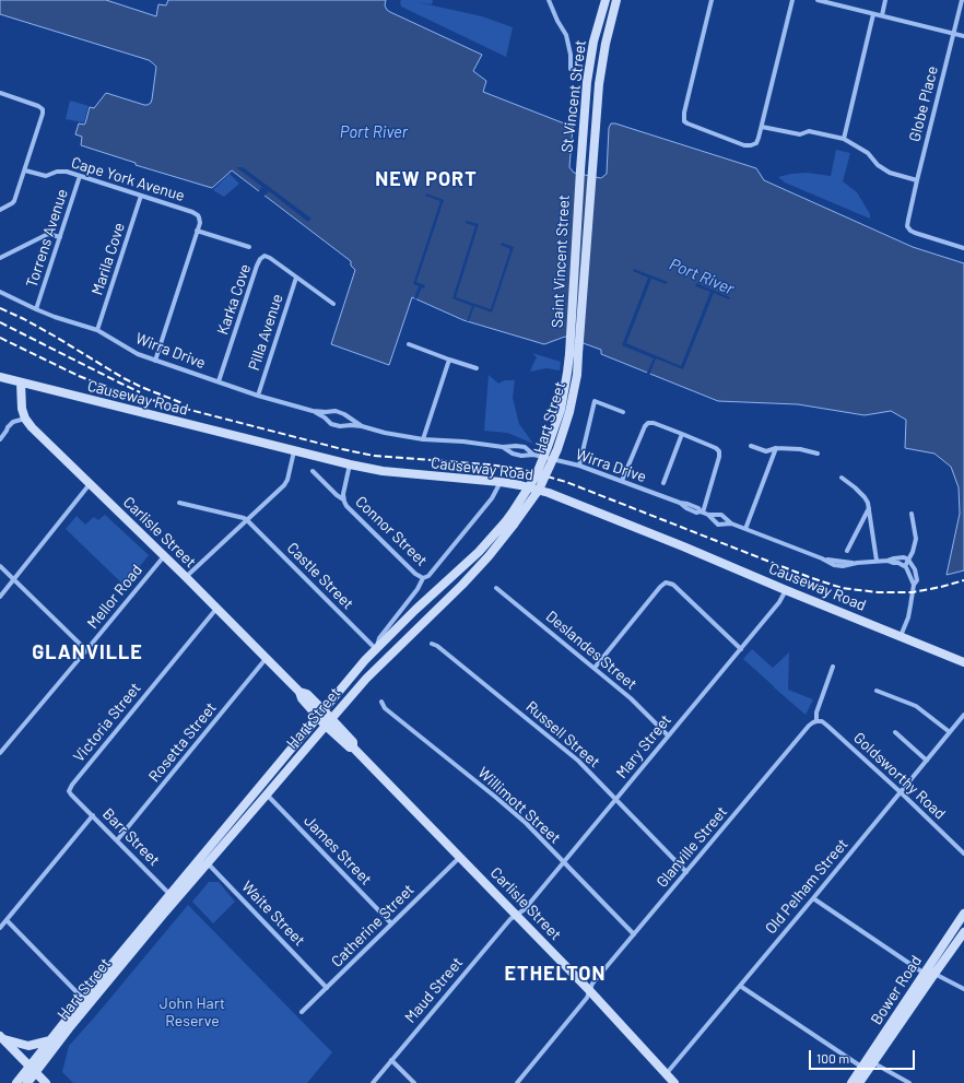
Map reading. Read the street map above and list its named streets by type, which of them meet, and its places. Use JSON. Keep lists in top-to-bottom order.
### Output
{
  "streets": {
    "main road": [
      "St Vincent Street",
      "Saint Vincent Street",
      "Causeway Road",
      "Hart Street",
      "Carlisle Street",
      "Bower Road"
    ],
    "street": [
      "Globe Place",
      "Cape York Avenue",
      "Torrens Avenue",
      "Marila Cove",
      "Karka Cove",
      "Pilla Avenue",
      "Wirra Drive",
      "Connor Street",
      "Castle Street",
      "Mellor Road",
      "Deslandes Street",
      "Victoria Street",
      "Russell Street",
      "Rosetta Street",
      "Mary Street",
      "Goldsworthy Road",
      "Willimott Street",
      "Barr Street",
      "Glanville Street",
      "James Street",
      "Old Pelham Street",
      "Waite Street",
      "Catherine Street",
      "Maud Street"
    ]
  },
  "crossings": [
    ["St Vincent Street", "Saint Vincent Street"],
    ["Cape York Avenue", "Torrens Avenue"],
    ["Cape York Avenue", "Marila Cove"],
    ["Torrens Avenue", "Wirra Drive"],
    ["Marila Cove", "Wirra Drive"],
    ["Saint Vincent Street", "Hart Street"],
    ["Karka Cove", "Pilla Avenue"],
    ["Karka Cove", "Wirra Drive"],
    ["Pilla Avenue", "Wirra Drive"],
    ["Causeway Road", "Hart Street"],
    ["Causeway Road", "Connor Street"],
    ["Causeway Road", "Carlisle Street"],
    ["Causeway Road", "Mary Street"],
    ["Hart Street", "Connor Street"],
    ["Hart Street", "Carlisle Street"],
    ["Hart Street", "Castle Street"],
    ["Hart Street", "Barr Street"],
    ["Hart Street", "James Street"],
    ["Hart Street", "Waite Street"],
    ["Carlisle Street", "Mellor Road"],
    ["Carlisle Street", "Victoria Street"],
    ["Carlisle Street", "Rosetta Street"],
    ["Carlisle Street", "Mary Street"],
    ["Carlisle Street", "Glanville Street"],
    ["Carlisle Street", "Old Pelham Street"],
    ["Carlisle Street", "Catherine Street"],
    ["Carlisle Street", "Maud Street"],
    ["Deslandes Street", "Mary Street"],
    ["Victoria Street", "Barr Street"],
    ["Russell Street", "Mary Street"],
    ["Russell Street", "Glanville Street"],
    ["Rosetta Street", "Barr Street"],
    ["Mary Street", "Willimott Street"],
    ["Mary Street", "Maud Street"],
    ["Goldsworthy Road", "Glanville Street"],
    ["Goldsworthy Road", "Old Pelham Street"],
    ["Willimott Street", "Glanville Street"],
    ["James Street", "Catherine Street"],
    ["Waite Street", "Catherine Street"]
  ],
  "districts": ["NEW PORT", "GLANVILLE", "ETHELTON"],
  "water": ["Port River"],
  "parks": ["John Hart Reserve"],
  "scale_bar": "100 m"
}
